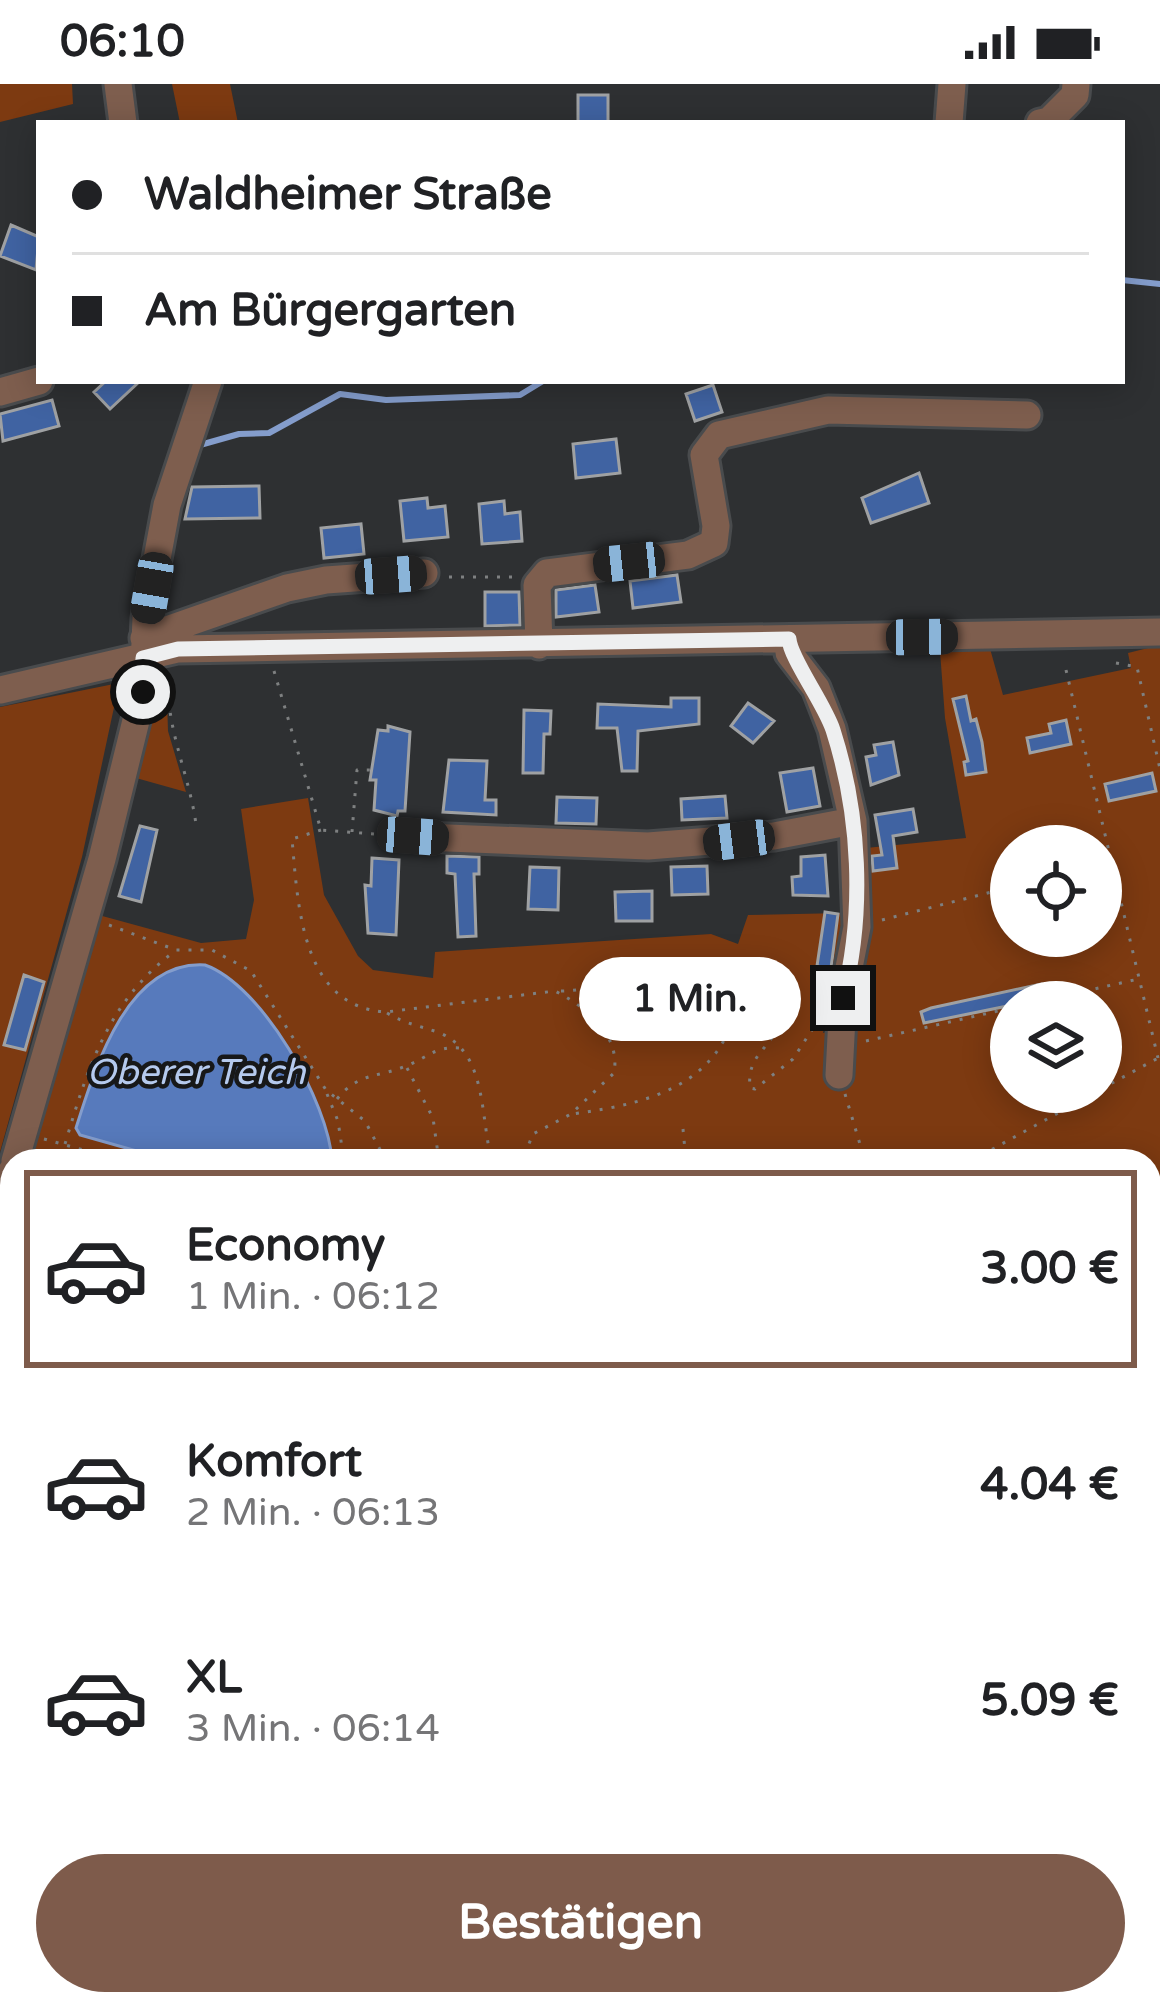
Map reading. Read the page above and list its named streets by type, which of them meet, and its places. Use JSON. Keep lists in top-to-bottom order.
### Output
{
  "water": ["Oberer Teich"],
  "page": {
    "status": "06:10",
    "banner": ["Waldheimer Straße", "Am Bürgergarten"],
    "bubble": "1 Min.",
    "list": [
      {
        "name": "Economy",
        "note": "1 Min. · 06:12",
        "value": "3.00 €"
      },
      {
        "name": "Komfort",
        "note": "2 Min. · 06:13",
        "value": "4.04 €"
      },
      {
        "name": "XL",
        "note": "3 Min. · 06:14",
        "value": "5.09 €"
      }
    ],
    "buttons": "Bestätigen"
  }
}
